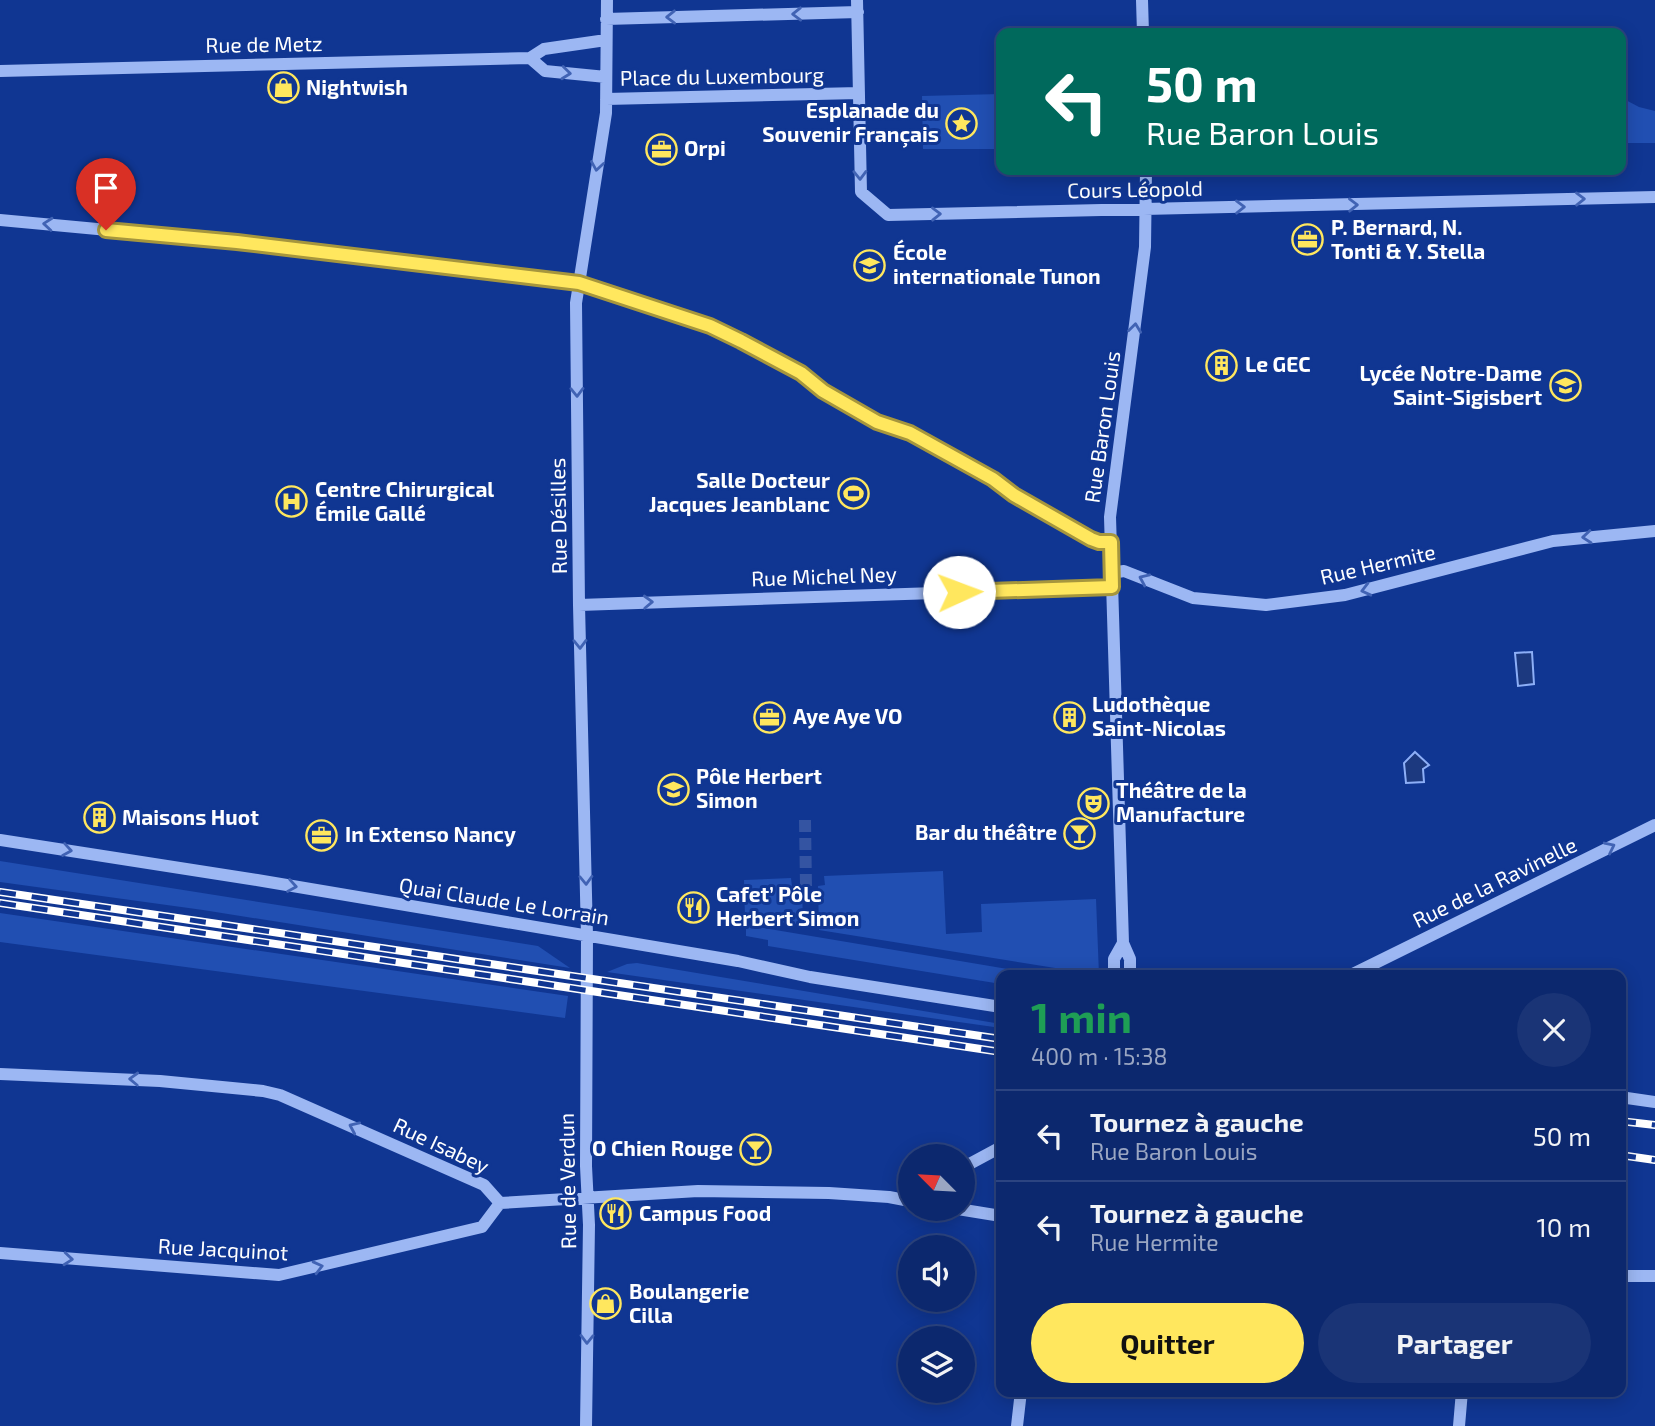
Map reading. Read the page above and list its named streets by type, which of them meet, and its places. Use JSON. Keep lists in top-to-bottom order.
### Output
{
  "streets": {
    "street": [
      "Rue de Metz",
      "Place du Luxembourg",
      "Cours Léopold",
      "Rue Baron Louis",
      "Rue Désilles",
      "Rue Hermite",
      "Rue Michel Ney",
      "Rue de la Ravinelle",
      "Quai Claude Le Lorrain",
      "Rue Isabey",
      "Rue de Verdun",
      "Rue Jacquinot"
    ]
  },
  "crossings": [
    ["Rue de Metz", "Place du Luxembourg"],
    ["Place du Luxembourg", "Cours Léopold"],
    ["Place du Luxembourg", "Rue Désilles"],
    ["Cours Léopold", "Rue Baron Louis"],
    ["Rue Baron Louis", "Rue Hermite"],
    ["Rue Baron Louis", "Rue Michel Ney"],
    ["Rue Désilles", "Rue Michel Ney"],
    ["Rue Désilles", "Quai Claude Le Lorrain"],
    ["Rue Désilles", "Rue de Verdun"],
    ["Quai Claude Le Lorrain", "Rue de Verdun"],
    ["Rue Isabey", "Rue de Verdun"],
    ["Rue Isabey", "Rue Jacquinot"]
  ],
  "one_way": [
    "Cours Léopold",
    "Rue Baron Louis",
    "Rue Désilles",
    "Rue Hermite",
    "Rue Michel Ney",
    "Rue de la Ravinelle",
    "Quai Claude Le Lorrain",
    "Rue Isabey",
    "Rue de Verdun",
    "Rue Jacquinot"
  ],
  "places": {
    "shop": ["Nightwish", "Boulangerie Cilla"],
    "place": ["Esplanade du Souvenir Français"],
    "office": [
      "Orpi",
      "P. Bernard, N. Tonti & Y. Stella",
      "Aye Aye VO",
      "In Extenso Nancy"
    ],
    "school or university": ["École internationale Tunon", "Lycée Notre-Dame Saint-Sigisbert", "Pôle Herbert Simon"],
    "building": ["Le GEC", "Ludothèque Saint-Nicolas", "Maisons Huot"],
    "sports": ["Salle Docteur Jacques Jeanblanc"],
    "hospital": ["Centre Chirurgical Émile Gallé"],
    "theatre": ["Théâtre de la Manufacture"],
    "bar": ["Bar du théâtre", "O Chien Rouge"],
    "restaurant": ["Cafet’ Pôle Herbert Simon", "Campus Food"]
  },
  "north": "top left",
  "page": {
    "turn": ["50 m", "Rue Baron Louis"],
    "heading": ["1 min", "400 m · 15:38"],
    "list": [
      {
        "name": "Tournez à gauche",
        "note": "Rue Baron Louis",
        "value": "50 m"
      },
      {
        "name": "Tournez à gauche",
        "note": "Rue Hermite",
        "value": "10 m"
      }
    ],
    "buttons": ["Quitter", "Partager"]
  }
}
